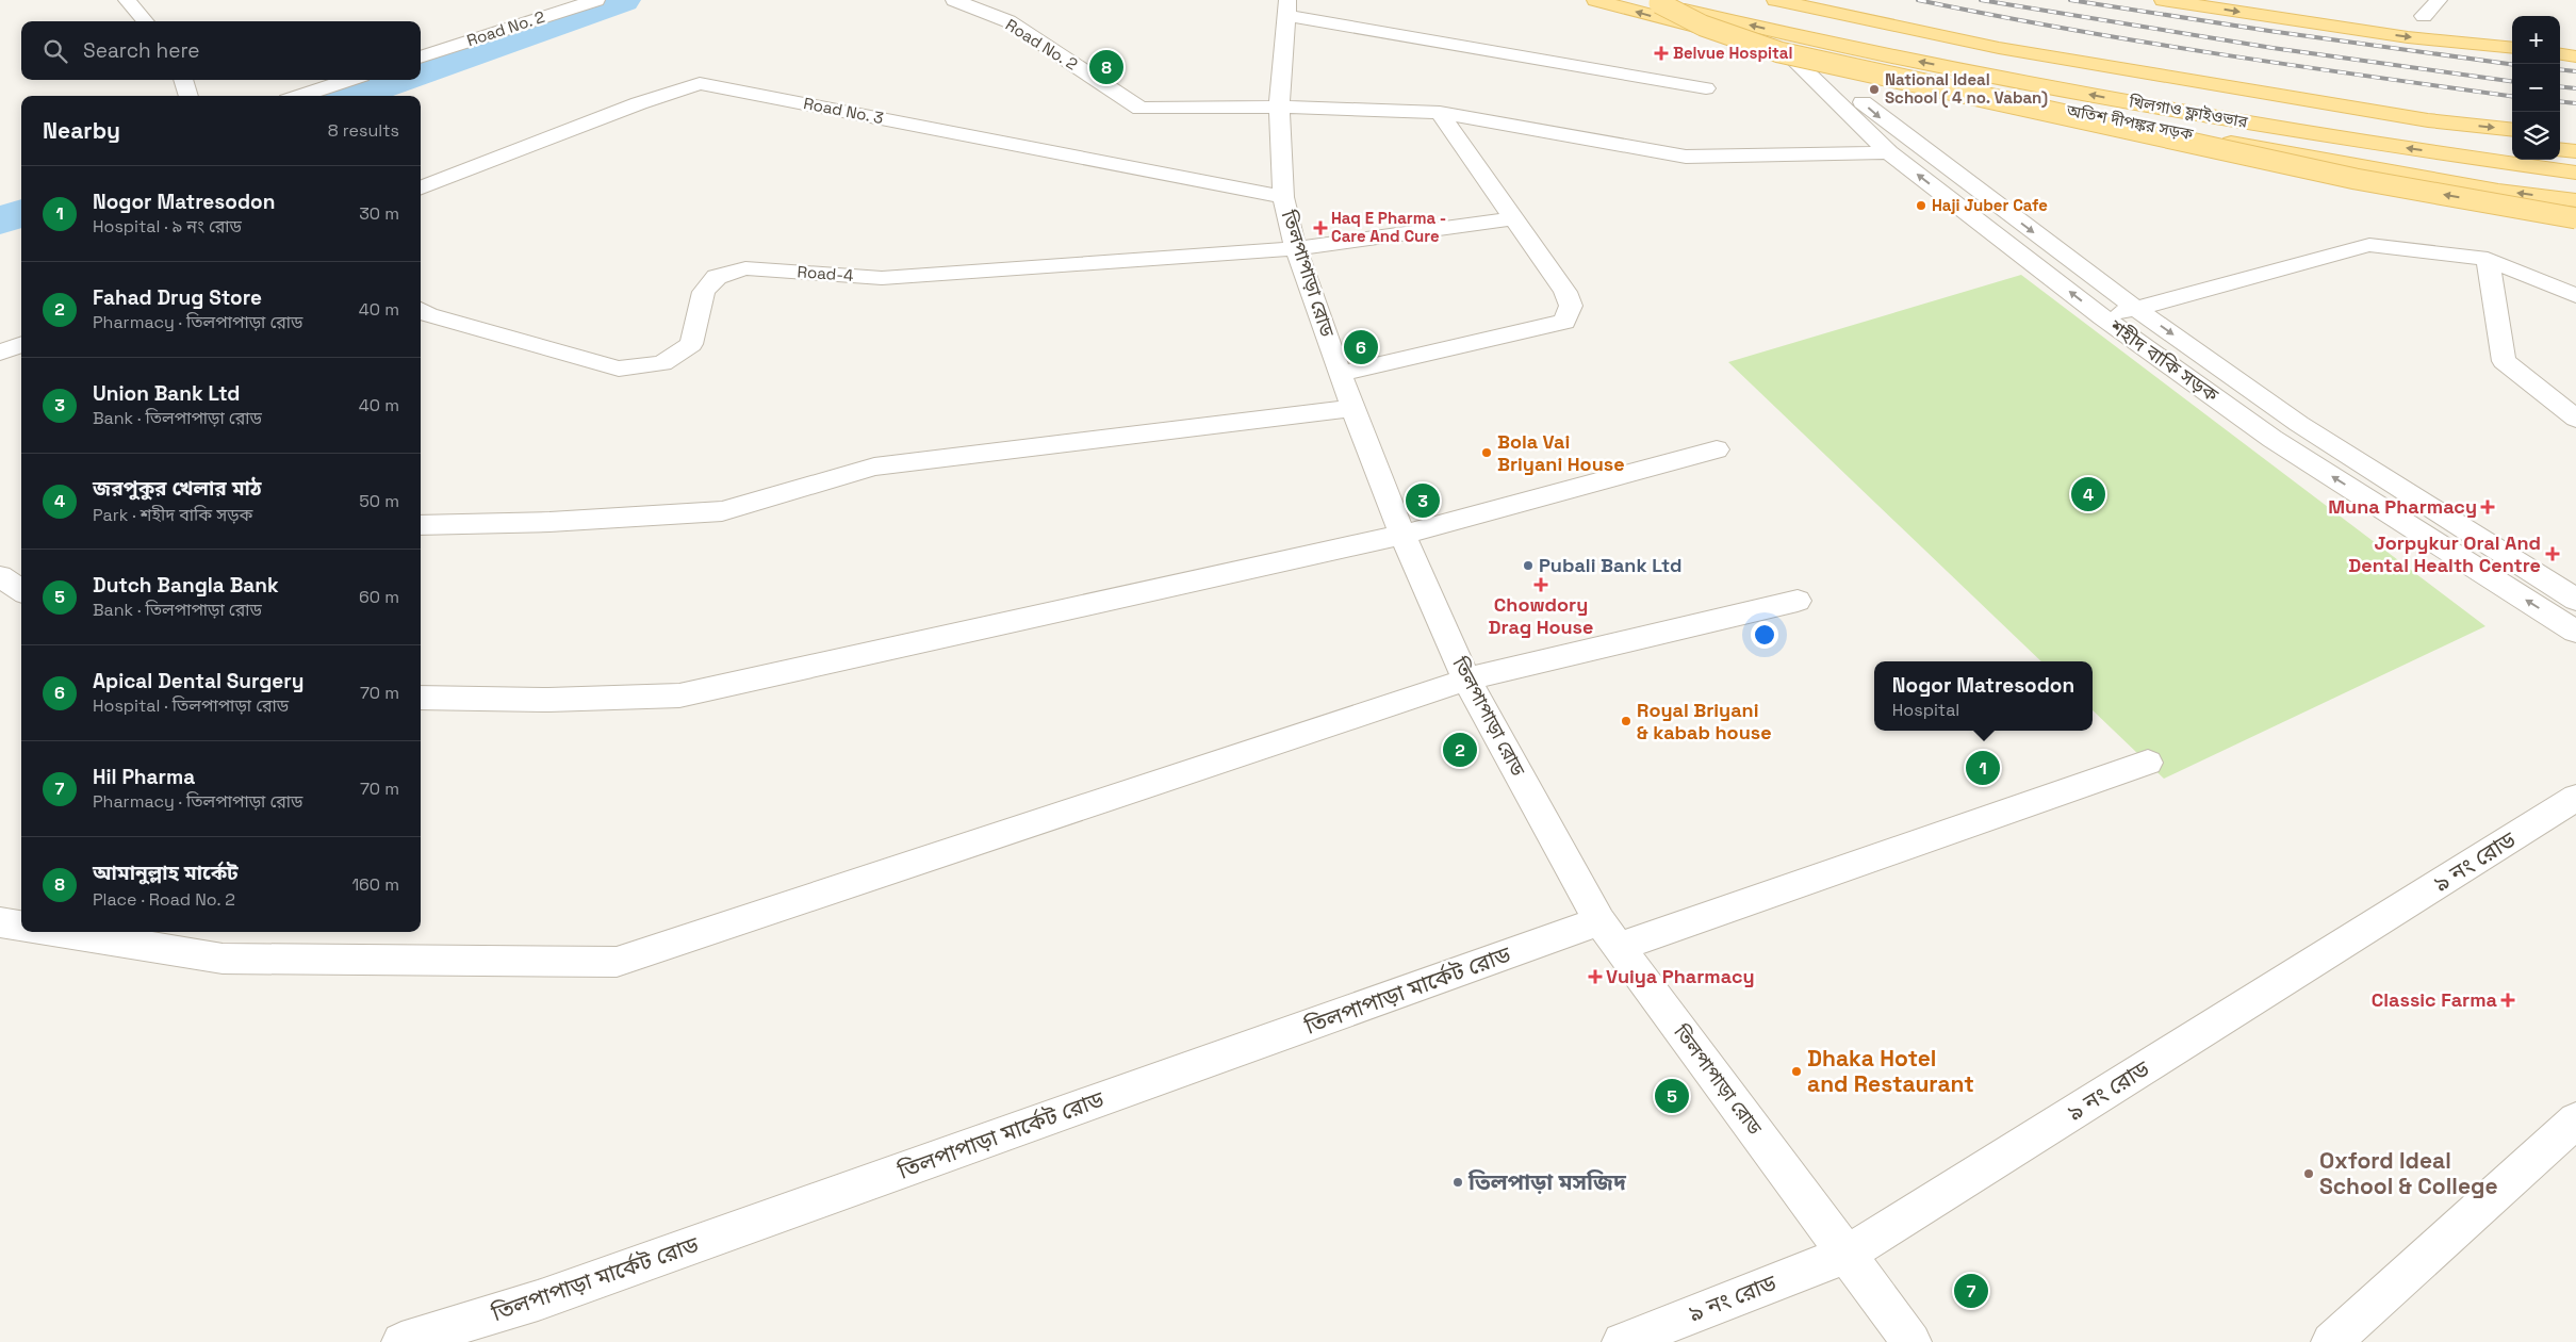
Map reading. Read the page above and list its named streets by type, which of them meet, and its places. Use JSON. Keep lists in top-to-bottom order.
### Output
{
  "streets": {
    "main road": ["খিলগাও ফ্লাইওভার", "অতিশ দীপঙ্কর সড়ক"],
    "street": [
      "Road No. 2",
      "Road No. 3",
      "Road-4",
      "তিলপাপাড়া রোড",
      "শহীদ বাকি সড়ক",
      "৯ নং রোড",
      "তিলপাপাড়া মার্কেট রোড"
    ]
  },
  "crossings": [
    ["Road No. 2", "তিলপাপাড়া রোড"],
    ["Road No. 2", "শহীদ বাকি সড়ক"],
    ["Road No. 3", "তিলপাপাড়া রোড"],
    ["অতিশ দীপঙ্কর সড়ক", "শহীদ বাকি সড়ক"],
    ["Road-4", "তিলপাপাড়া রোড"],
    ["তিলপাপাড়া রোড", "৯ নং রোড"],
    ["তিলপাপাড়া রোড", "তিলপাপাড়া মার্কেট রোড"]
  ],
  "places": {
    "health": [
      "Belvue Hospital",
      "Haq E Pharma - Care And Cure",
      "Muna Pharmacy",
      "Jorpykur Oral And Dental Health Centre",
      "Chowdory Drag House",
      "Vuiya Pharmacy",
      "Classic Farma"
    ],
    "other": [
      "National Ideal School ( 4 no. Vaban)",
      "Haji Juber Cafe",
      "Bola Vai Briyani House",
      "Pubali Bank Ltd",
      "Royal Briyani & kabab house",
      "Dhaka Hotel and Restaurant",
      "Oxford Ideal School & College",
      "তিলপাড়া মসজিদ"
    ]
  },
  "page": {
    "map_buttons": ["+", "−"],
    "search": "Search here",
    "pins": [
      "8",
      "6",
      "4",
      "3",
      "2",
      "1",
      "5",
      "7"
    ],
    "heading": ["Nearby", "8 results"],
    "list": [
      {
        "mark": "1",
        "name": "Nogor Matresodon",
        "note": "Hospital · ৯ নং রোড",
        "value": "30 m"
      },
      {
        "mark": "2",
        "name": "Fahad Drug Store",
        "note": "Pharmacy · তিলপাপাড়া রোড",
        "value": "40 m"
      },
      {
        "mark": "3",
        "name": "Union Bank Ltd",
        "note": "Bank · তিলপাপাড়া রোড",
        "value": "40 m"
      },
      {
        "mark": "4",
        "name": "জরপুকুর খেলার মাঠ",
        "note": "Park · শহীদ বাকি সড়ক",
        "value": "50 m"
      },
      {
        "mark": "5",
        "name": "Dutch Bangla Bank",
        "note": "Bank · তিলপাপাড়া রোড",
        "value": "60 m"
      },
      {
        "mark": "6",
        "name": "Apical Dental Surgery",
        "note": "Hospital · তিলপাপাড়া রোড",
        "value": "70 m"
      },
      {
        "mark": "7",
        "name": "Hil Pharma",
        "note": "Pharmacy · তিলপাপাড়া রোড",
        "value": "70 m"
      },
      {
        "mark": "8",
        "name": "আমানুল্লাহ মার্কেট",
        "note": "Place · Road No. 2",
        "value": "160 m"
      }
    ],
    "popup": ["Nogor Matresodon", "Hospital"]
  }
}
